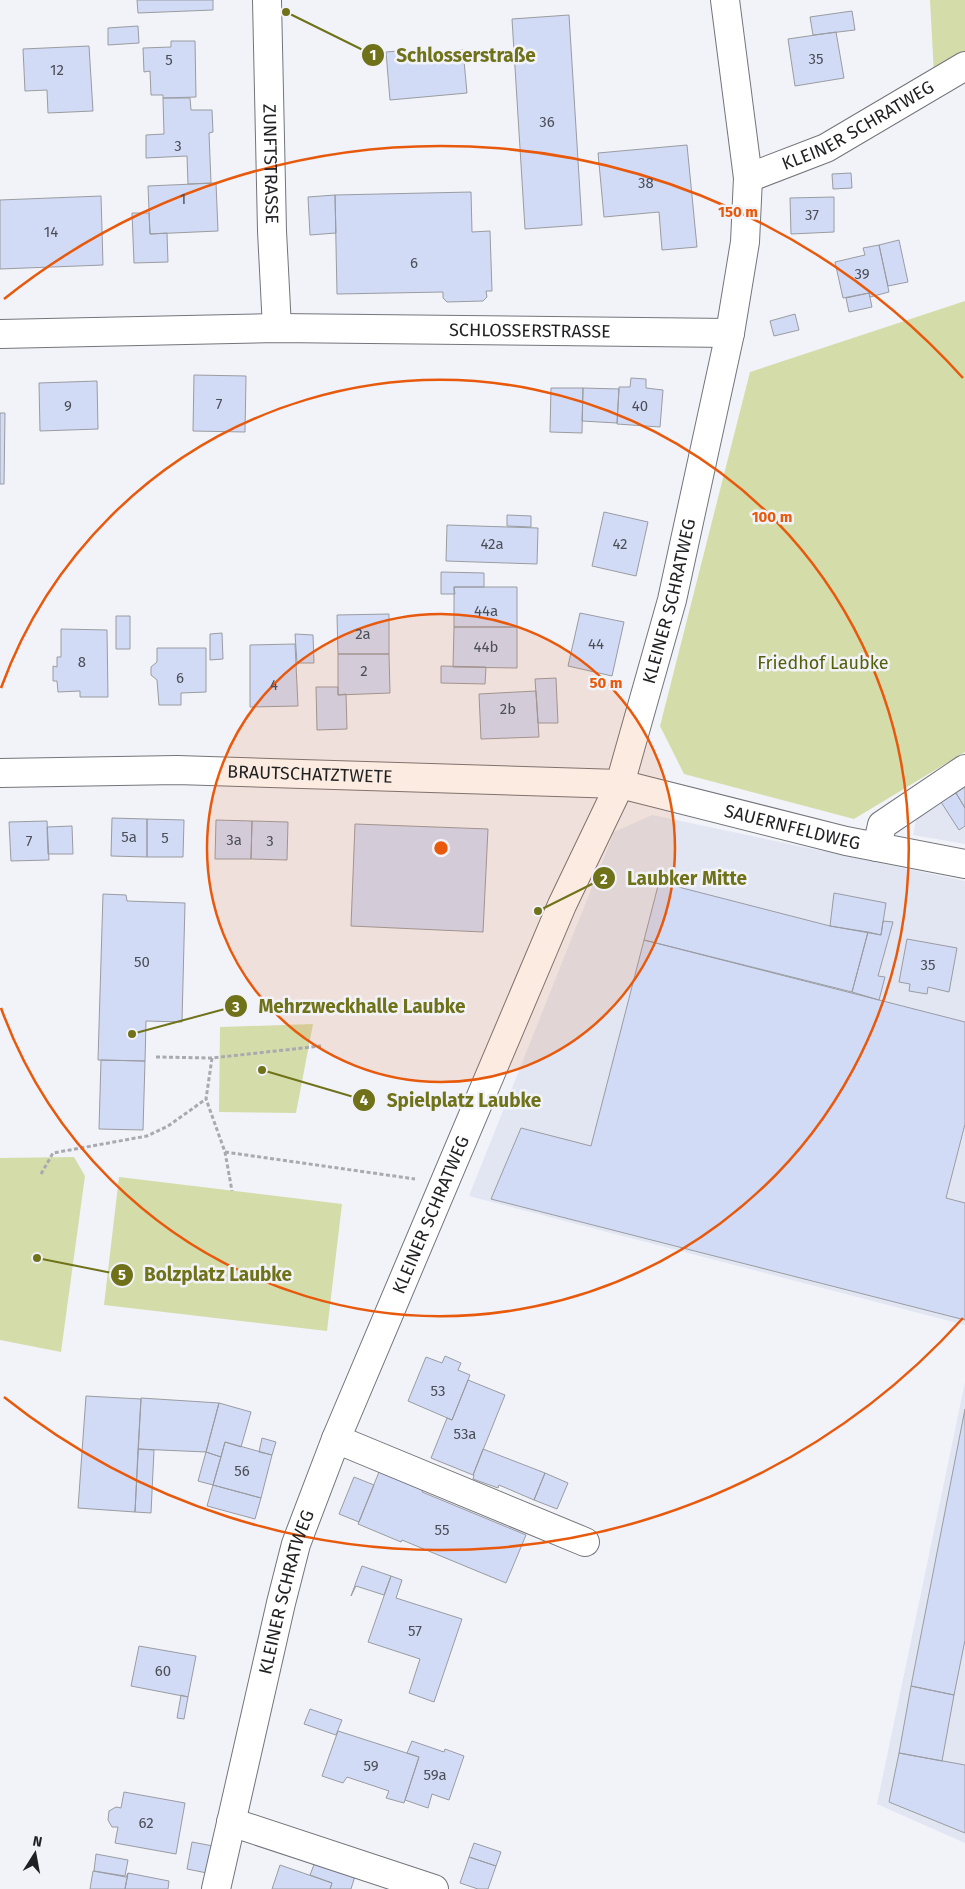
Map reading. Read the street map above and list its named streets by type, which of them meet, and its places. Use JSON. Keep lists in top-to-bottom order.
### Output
{
  "streets": {
    "street": [
      "KLEINER SCHRATWEG",
      "ZUNFTSTRASSE",
      "SCHLOSSERSTRASSE",
      "BRAUTSCHATZTWETE",
      "SAUERNFELDWEG"
    ]
  },
  "crossings": [
    ["KLEINER SCHRATWEG", "SCHLOSSERSTRASSE"],
    ["KLEINER SCHRATWEG", "BRAUTSCHATZTWETE"],
    ["KLEINER SCHRATWEG", "SAUERNFELDWEG"],
    ["ZUNFTSTRASSE", "SCHLOSSERSTRASSE"],
    ["BRAUTSCHATZTWETE", "SAUERNFELDWEG"]
  ],
  "parks": ["Friedhof Laubke"],
  "places": [
    "Schlosserstraße",
    "Laubker Mitte",
    "Mehrzweckhalle Laubke",
    "Spielplatz Laubke",
    "Bolzplatz Laubke"
  ],
  "house_numbers": [
    "35",
    "5",
    "12",
    "36",
    "3",
    "38",
    "1",
    "37",
    "14",
    "6",
    "39",
    "7",
    "9",
    "40",
    "42a",
    "42",
    "44a",
    "2a",
    "44",
    "44b",
    "8",
    "2",
    "6",
    "4",
    "2b",
    "5a",
    "5",
    "3a",
    "7",
    "3",
    "50",
    "35",
    "53",
    "53a",
    "56",
    "55",
    "57",
    "60",
    "59",
    "59a",
    "62"
  ],
  "north": "top",
  "rings": ["150 m", "100 m", "50 m"]
}
